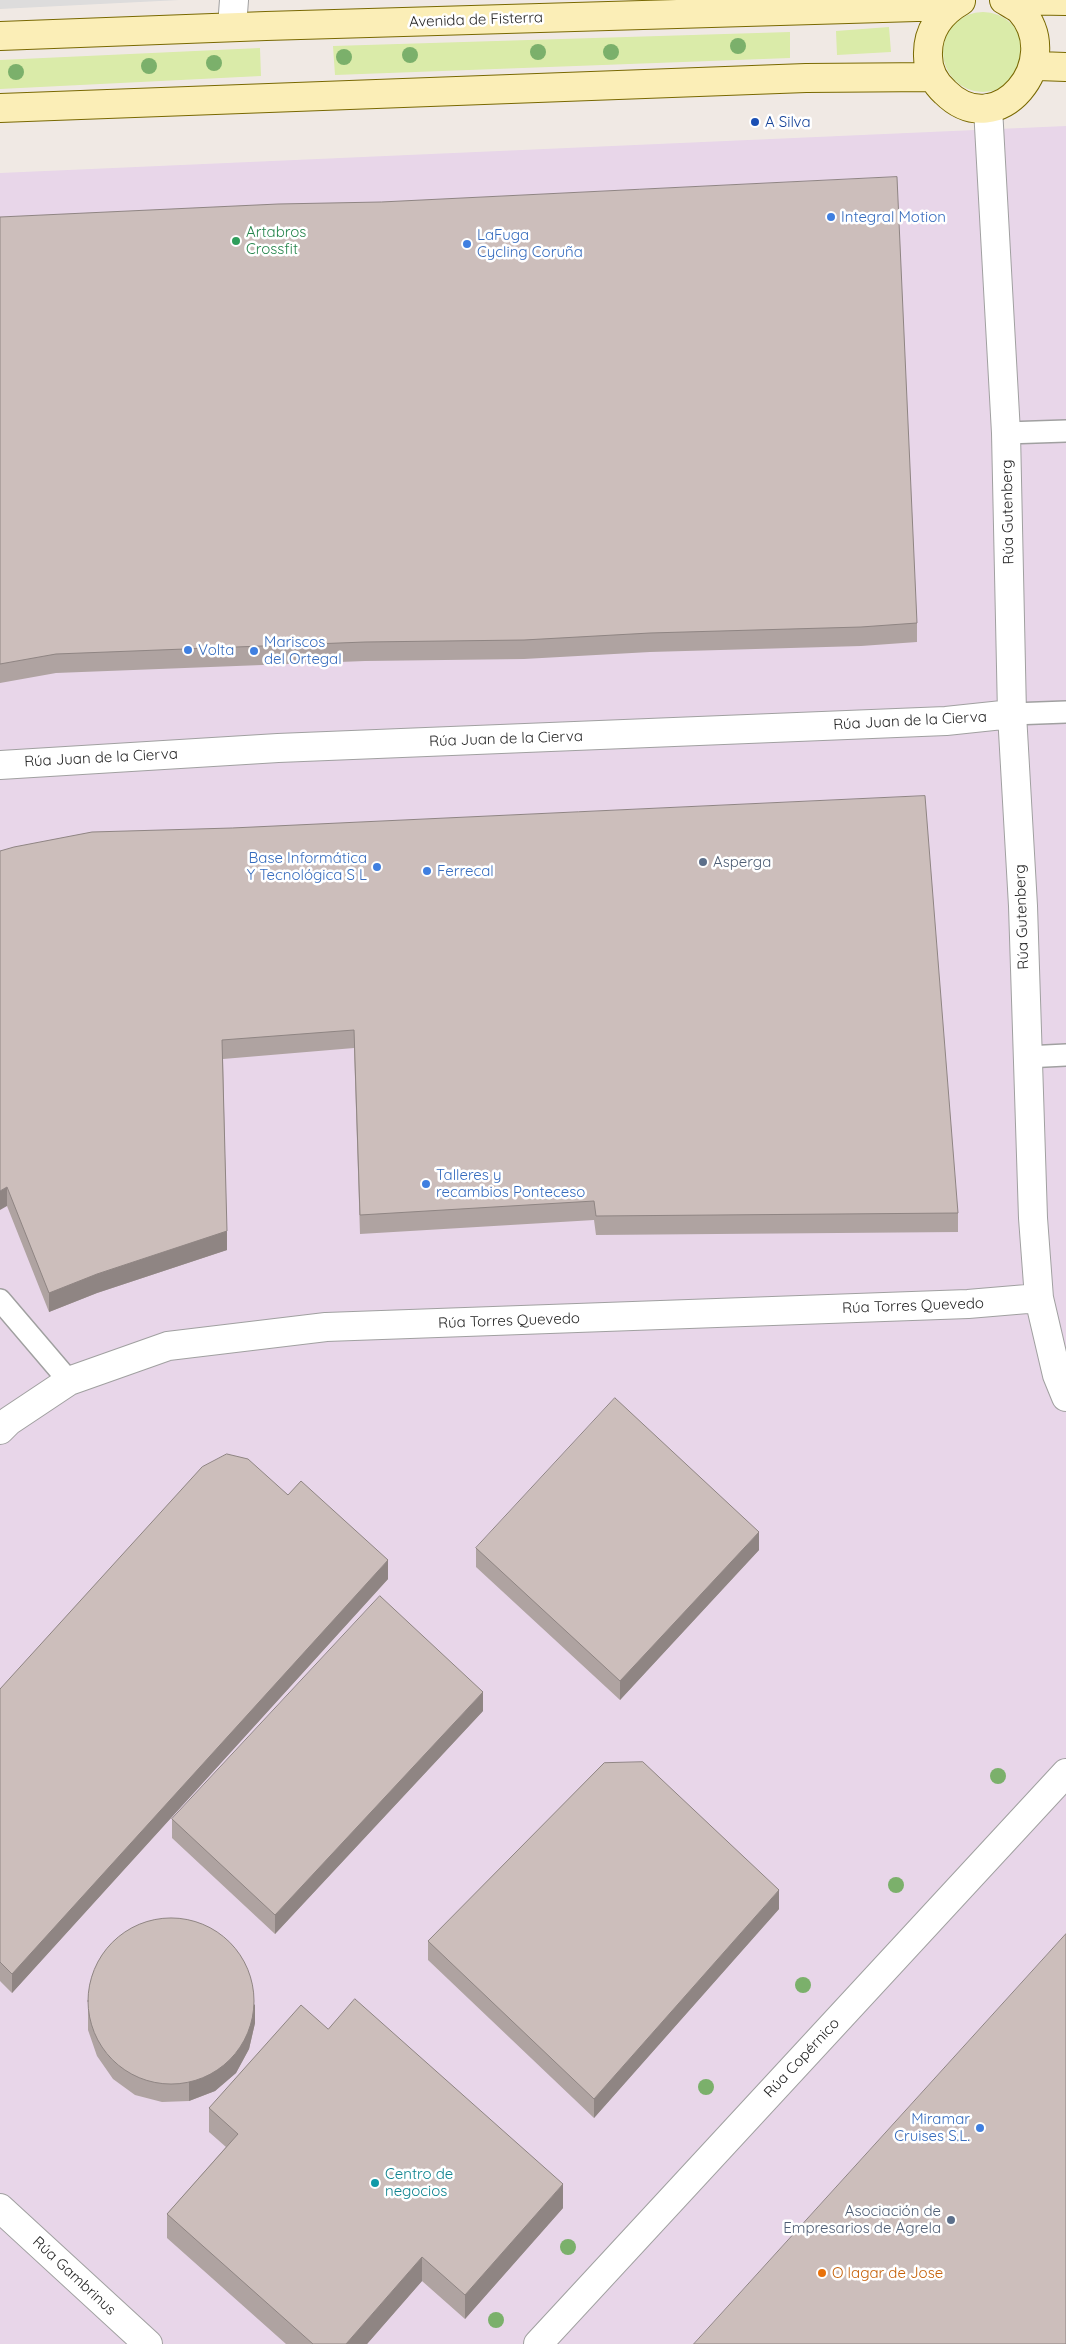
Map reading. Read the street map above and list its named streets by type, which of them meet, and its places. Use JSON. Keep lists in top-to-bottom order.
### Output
{
  "streets": {
    "main road": ["Avenida de Fisterra"],
    "street": [
      "Rúa Gutenberg",
      "Rúa Juan de la Cierva",
      "Rúa Torres Quevedo",
      "Rúa Copérnico",
      "Rúa Gambrinus"
    ]
  },
  "crossings": [
    ["Avenida de Fisterra", "Rúa Gutenberg"],
    ["Rúa Gutenberg", "Rúa Juan de la Cierva"],
    ["Rúa Gutenberg", "Rúa Torres Quevedo"]
  ],
  "places": [
    "A Silva",
    "Integral Motion",
    "Artabros Crossfit",
    "LaFuga Cycling Coruña",
    "Volta",
    "Mariscos del Ortegal",
    "Asperga",
    "Base Informática Y Tecnológica S L",
    "Ferrecal",
    "Talleres y recambios Ponteceso",
    "Miramar Cruises S.L.",
    "Centro de negocios",
    "Asociación de Empresarios de Agrela",
    "O lagar de Jose"
  ]
}
